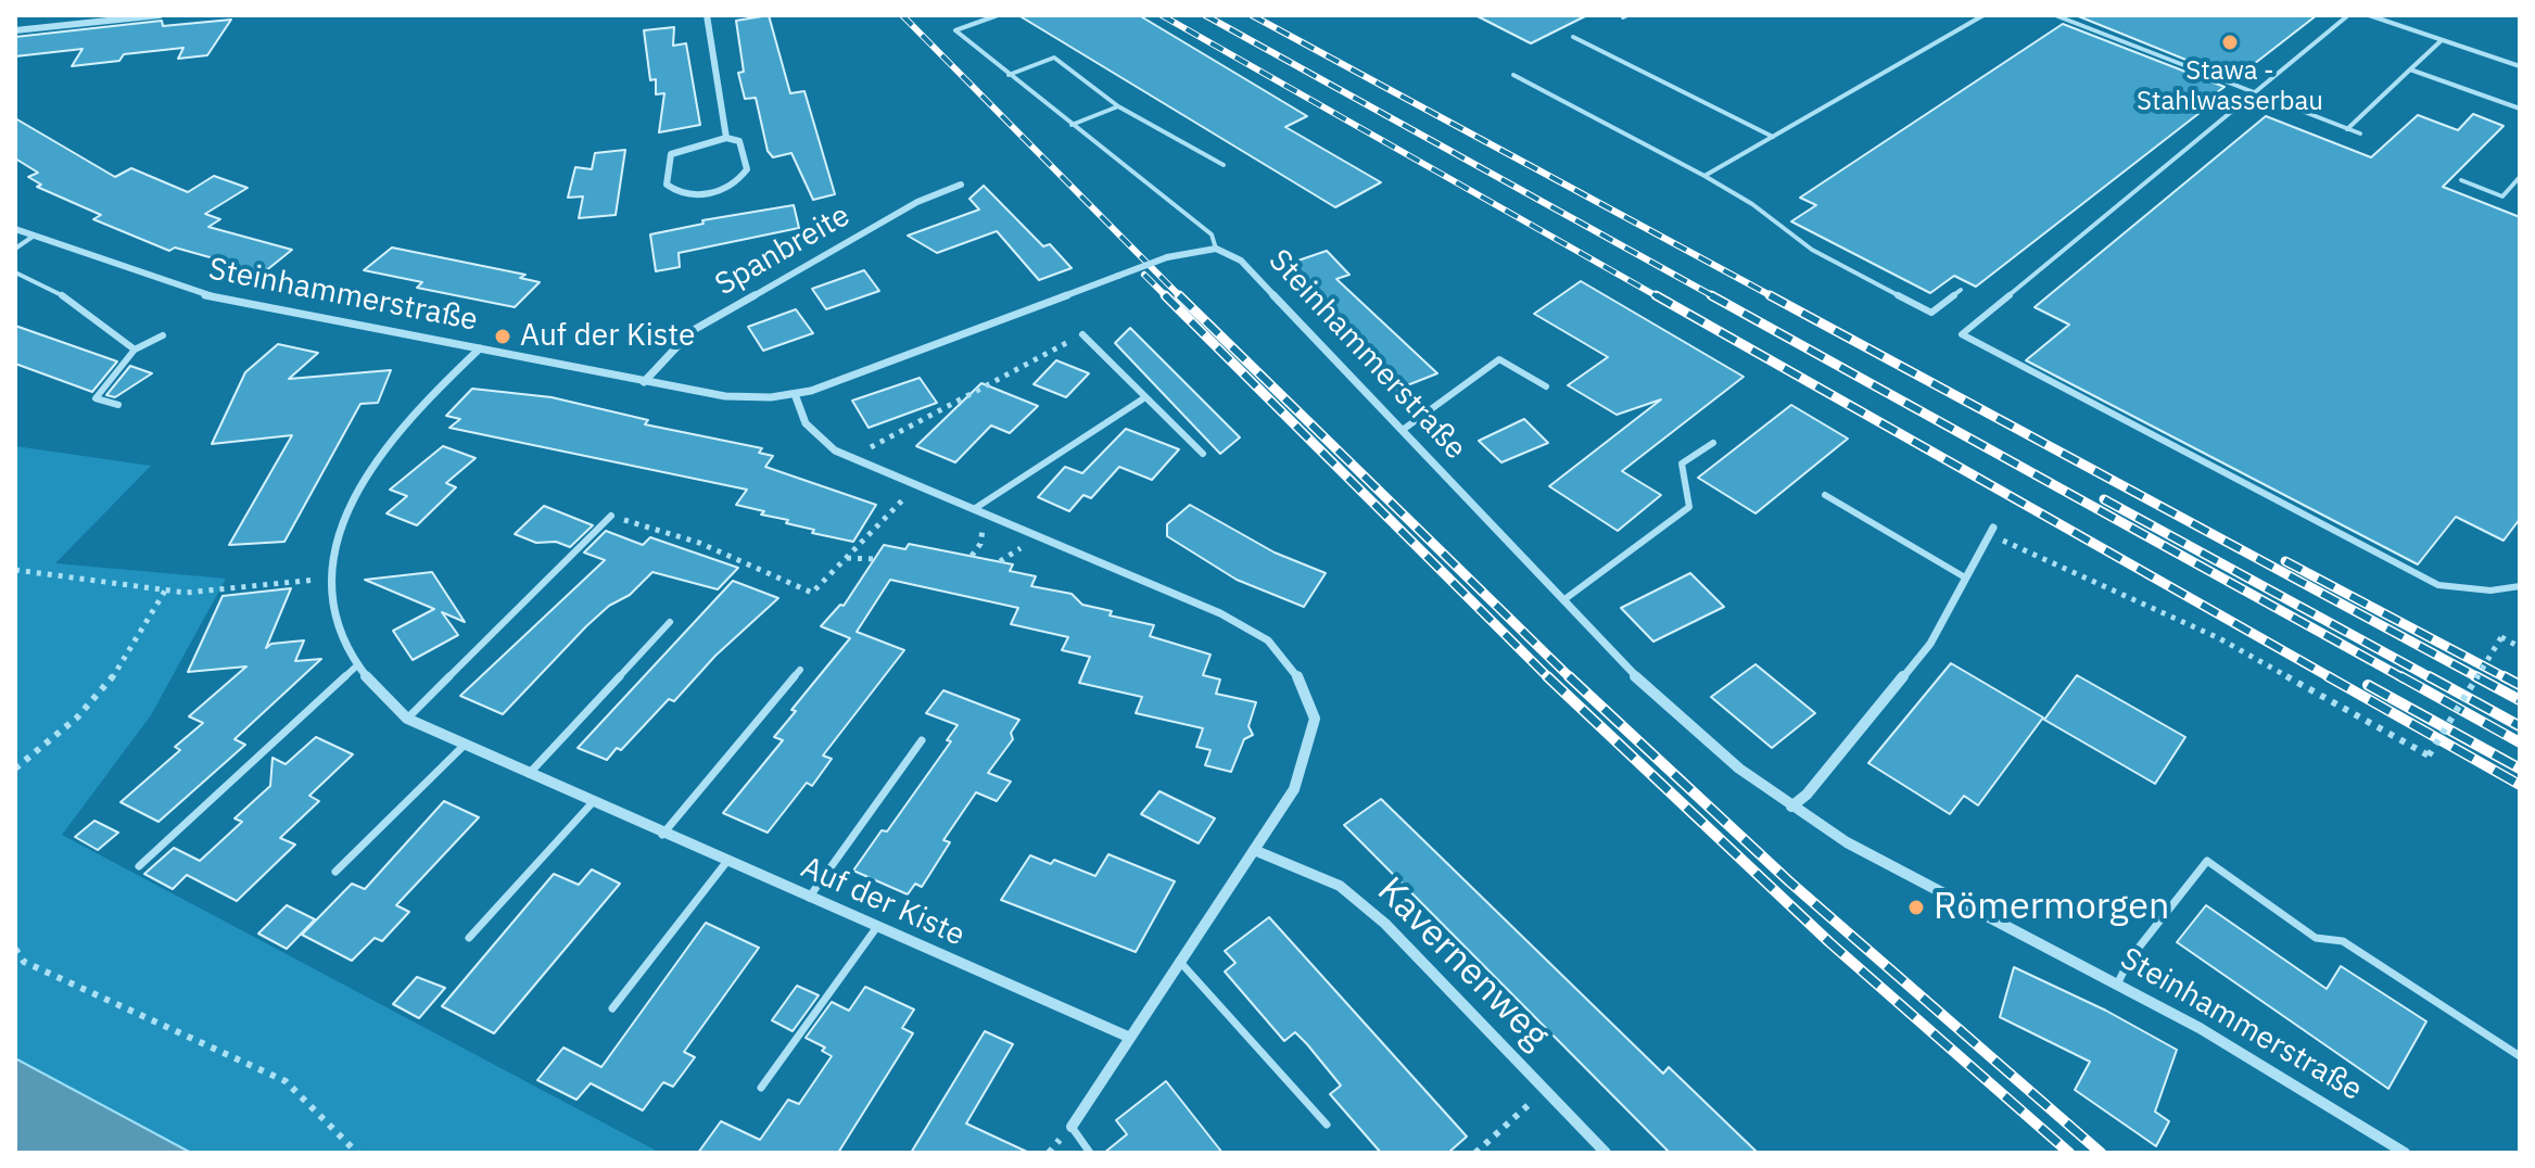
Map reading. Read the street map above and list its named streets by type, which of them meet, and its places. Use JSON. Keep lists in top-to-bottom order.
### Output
{
  "streets": {
    "street": [
      "Spanbreite",
      "Steinhammerstraße",
      "Auf der Kiste",
      "Kavernenweg"
    ]
  },
  "crossings": [
    ["Spanbreite", "Steinhammerstraße"],
    ["Steinhammerstraße", "Auf der Kiste"]
  ],
  "places": ["Stawa - Stahlwasserbau", "Auf der Kiste", "Römermorgen"]
}
